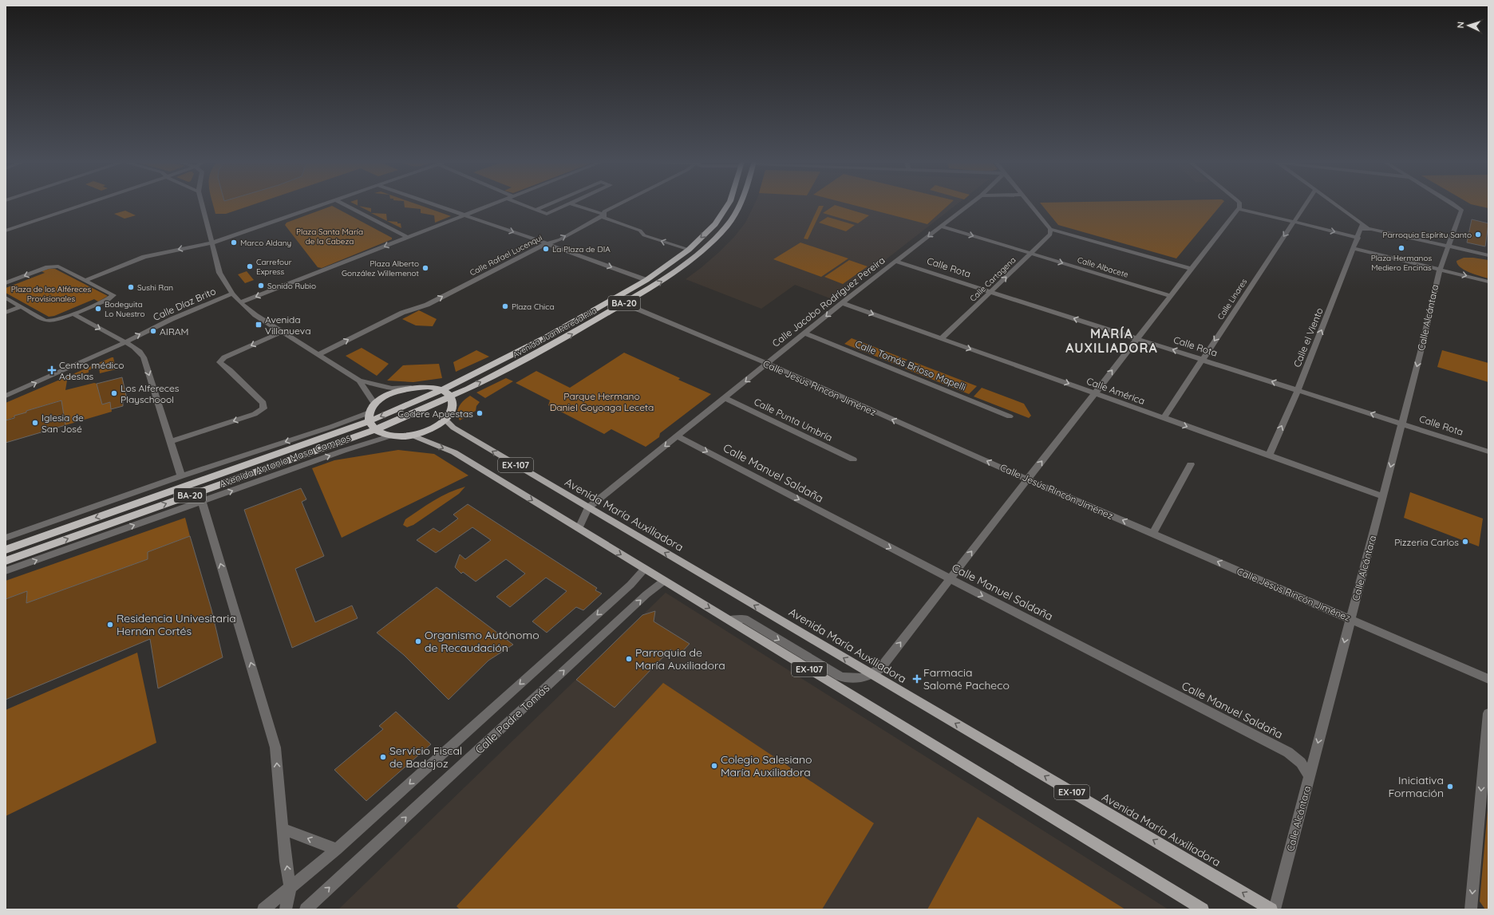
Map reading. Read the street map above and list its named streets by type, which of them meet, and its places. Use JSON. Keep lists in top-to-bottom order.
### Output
{
  "streets": {
    "highway": ["BA-20", "Avenida Juan Pereda Pila", "Avenida Antonio Masa Campos"],
    "main road": ["EX-107", "Avenida María Auxiliadora"],
    "street": [
      "Calle Rafael Lucenqui",
      "Calle Rota",
      "Calle Albacete",
      "Calle Cartagena",
      "Calle Linares",
      "Calle Jacobo Rodríguez Pereira",
      "Calle Díaz Brito",
      "Calle Alcántara",
      "Calle el Viento",
      "Calle Tomás Brioso Mapelli",
      "Calle Jesús Rincón Jiménez",
      "Calle América",
      "Calle Punta Umbría",
      "Calle Manuel Saldaña",
      "Calle Padre Tomás"
    ]
  },
  "crossings": [
    ["Calle Rota", "Calle Cartagena"],
    ["Calle Rota", "Calle Linares"],
    ["Calle Rota", "Calle Jacobo Rodríguez Pereira"],
    ["Calle Rota", "Calle Alcántara"],
    ["Calle Rota", "Calle el Viento"],
    ["Calle Albacete", "Calle Cartagena"],
    ["Calle Albacete", "Calle Jacobo Rodríguez Pereira"],
    ["Calle Cartagena", "Calle América"],
    ["Calle Linares", "Calle América"],
    ["Calle Jacobo Rodríguez Pereira", "Calle Tomás Brioso Mapelli"],
    ["Calle Jacobo Rodríguez Pereira", "Calle Jesús Rincón Jiménez"],
    ["Calle Jacobo Rodríguez Pereira", "Calle América"],
    ["Calle Jacobo Rodríguez Pereira", "Calle Punta Umbría"],
    ["Calle Jacobo Rodríguez Pereira", "EX-107"],
    ["Calle Jacobo Rodríguez Pereira", "Calle Manuel Saldaña"],
    ["Calle Jacobo Rodríguez Pereira", "Avenida María Auxiliadora"],
    ["BA-20", "Avenida Juan Pereda Pila"],
    ["BA-20", "Avenida Antonio Masa Campos"],
    ["Calle Alcántara", "Calle Jesús Rincón Jiménez"],
    ["Calle Alcántara", "Calle América"],
    ["Calle Alcántara", "Calle Manuel Saldaña"],
    ["Avenida Juan Pereda Pila", "Calle Jesús Rincón Jiménez"],
    ["Calle el Viento", "Calle América"],
    ["EX-107", "Calle Padre Tomás"]
  ],
  "one_way": [
    "Calle Rota",
    "Calle Cartagena",
    "Calle Jacobo Rodríguez Pereira",
    "Calle Alcántara",
    "Calle el Viento",
    "Calle Jesús Rincón Jiménez",
    "Calle América",
    "Calle Manuel Saldaña"
  ],
  "districts": ["MARÍA AUXILIADORA"],
  "parks": ["Plaza Santa María de la Cabeza", "Plaza de los Alféreces Provisionales", "Parque Hermano Daniel Goyoaga Leceta"],
  "places": {
    "other": [
      "Parroquia Espíritu Santo",
      "Marco Aldany",
      "Plaza Hermanos Mediero Encinas",
      "La Plaza de DIA",
      "Carrefour Express",
      "Plaza Alberto González Willemenot",
      "Sonido Rubio",
      "Sushi Ran",
      "Plaza Chica",
      "Bodeguita Lo Nuestro",
      "AIRAM",
      "Los Alfereces Playschoool",
      "Codere Apuestas",
      "Iglesia de San José",
      "Pizzeria Carlos",
      "Residencia Univesitaria Hernán Cortés",
      "Organismo Autónomo de Recaudación",
      "Parroquia de María Auxiliadora",
      "Servicio Fiscal de Badajoz",
      "Colegio Salesiano María Auxiliadora",
      "Iniciativa Formación"
    ],
    "transit": ["Avenida Villanueva"],
    "health": ["Centro médico Adeslas", "Farmacia Salomé Pacheco"]
  },
  "north": "left"
}
